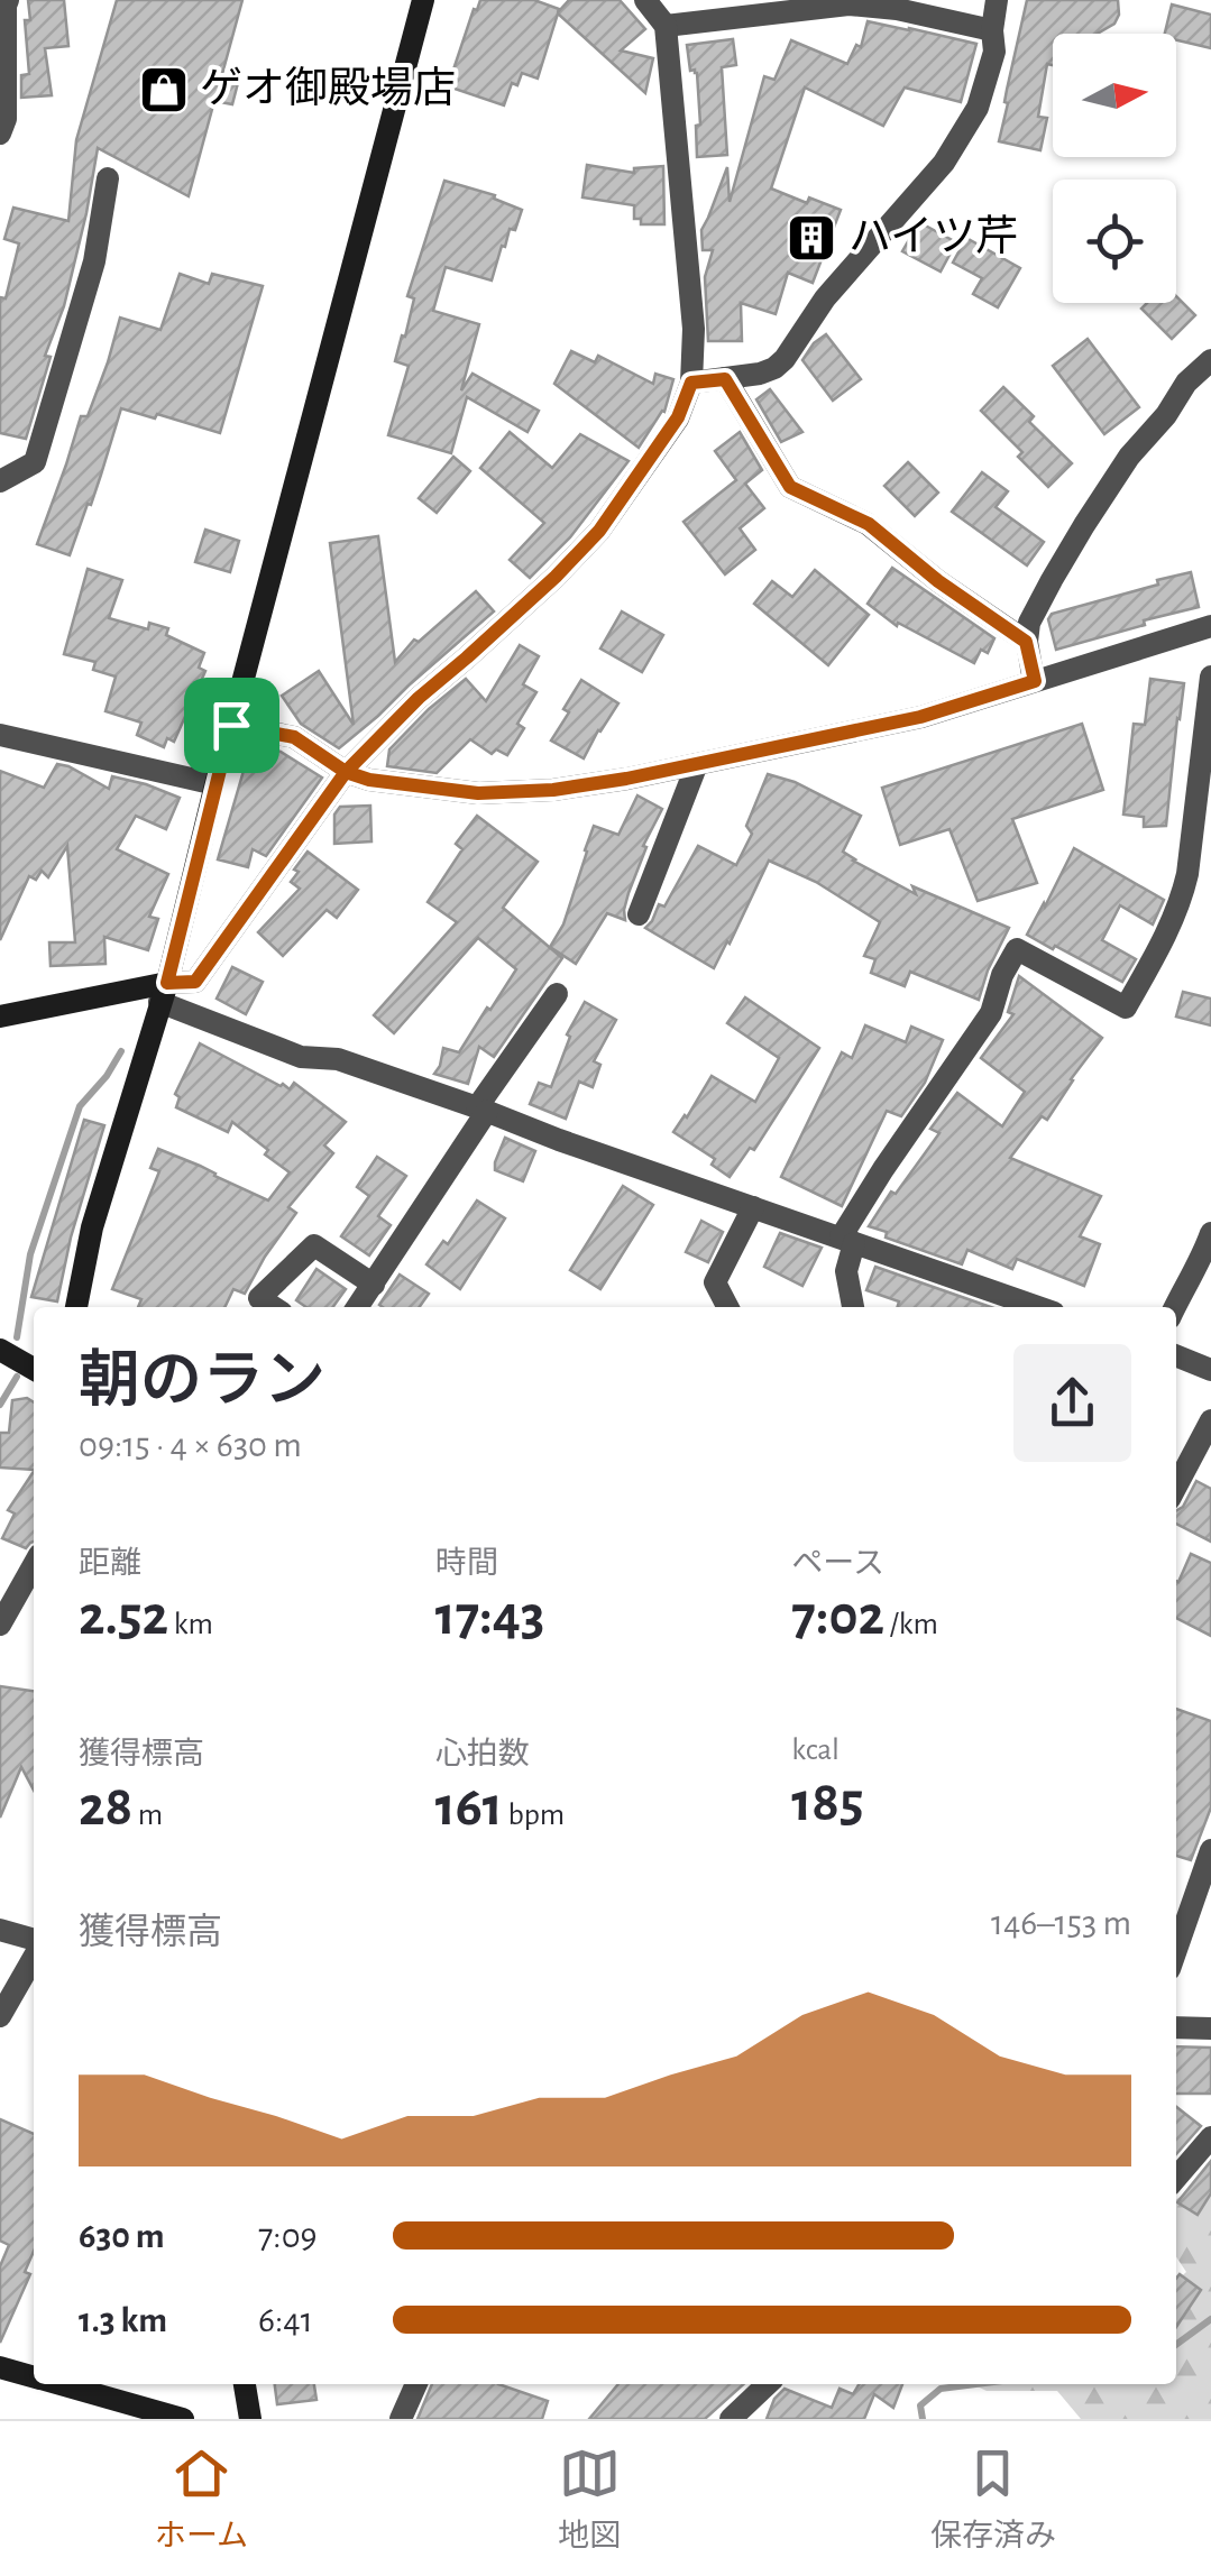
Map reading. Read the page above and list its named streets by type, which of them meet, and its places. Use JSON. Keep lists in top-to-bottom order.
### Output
{
  "places": {
    "shop": ["ゲオ御殿場店"],
    "building": ["ハイツ芹"]
  },
  "north": "right",
  "page": {
    "heading": ["朝のラン", "09:15 · 4 × 630 m"],
    "stats": [
      ["距離", "2.52 km"],
      ["時間", "17:43"],
      ["ペース", "7:02 /km"],
      ["獲得標高", "28 m"],
      ["心拍数", "161 bpm"],
      ["kcal", "185"]
    ],
    "chart": ["獲得標高", "146–153 m"],
    "list": [
      {
        "name": "630 m",
        "note": "7:09"
      },
      {
        "name": "1.3 km",
        "note": "6:41"
      }
    ],
    "tabs": ["ホーム", "地図", "保存済み"]
  }
}
